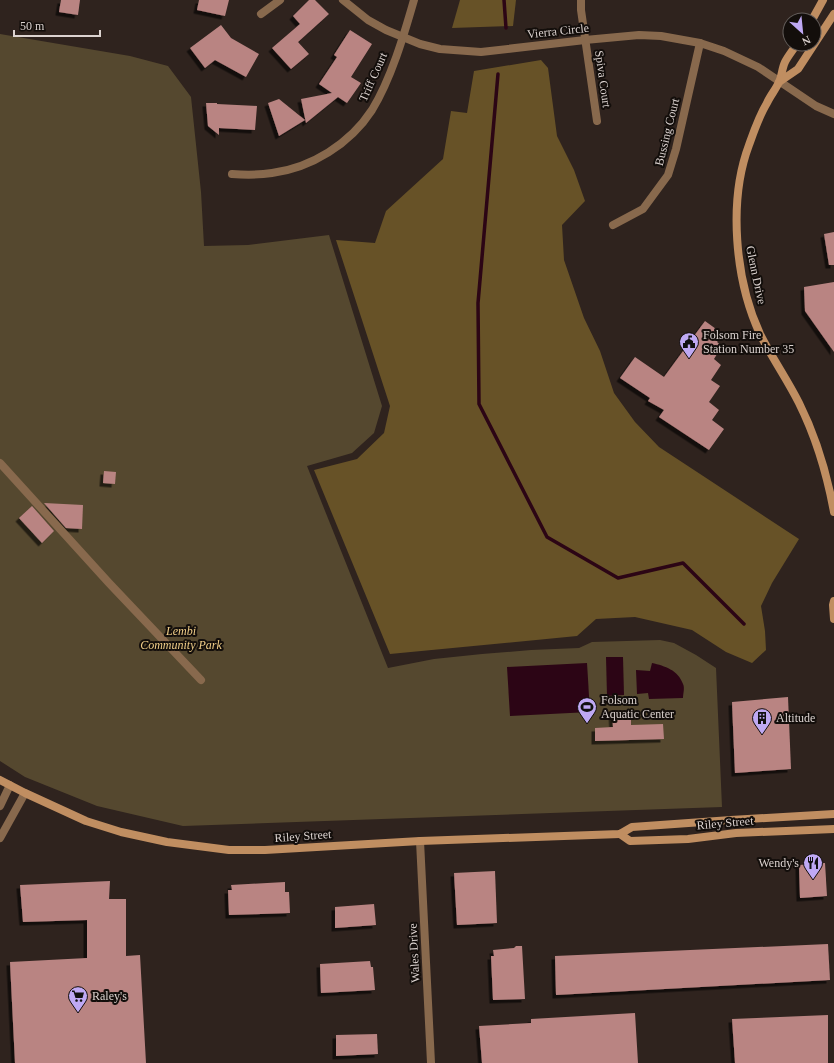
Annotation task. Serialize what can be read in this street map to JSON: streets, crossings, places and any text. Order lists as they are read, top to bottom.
{
  "streets": {
    "main road": ["Glenn Drive", "Riley Street"],
    "street": [
      "Vierra Circle",
      "Triff Court",
      "Spiva Court",
      "Bussing Court",
      "Wales Drive"
    ]
  },
  "crossings": [
    ["Vierra Circle", "Triff Court"],
    ["Vierra Circle", "Spiva Court"],
    ["Vierra Circle", "Bussing Court"],
    ["Vierra Circle", "Glenn Drive"],
    ["Riley Street", "Wales Drive"]
  ],
  "parks": ["Lembi Community Park"],
  "places": {
    "public building": ["Folsom Fire Station Number 35"],
    "sports": ["Folsom Aquatic Center"],
    "building": ["Altitude"],
    "restaurant": ["Wendy's"],
    "supermarket": ["Raley's"]
  },
  "scale_bar": "50 m",
  "north": "bottom right"
}
